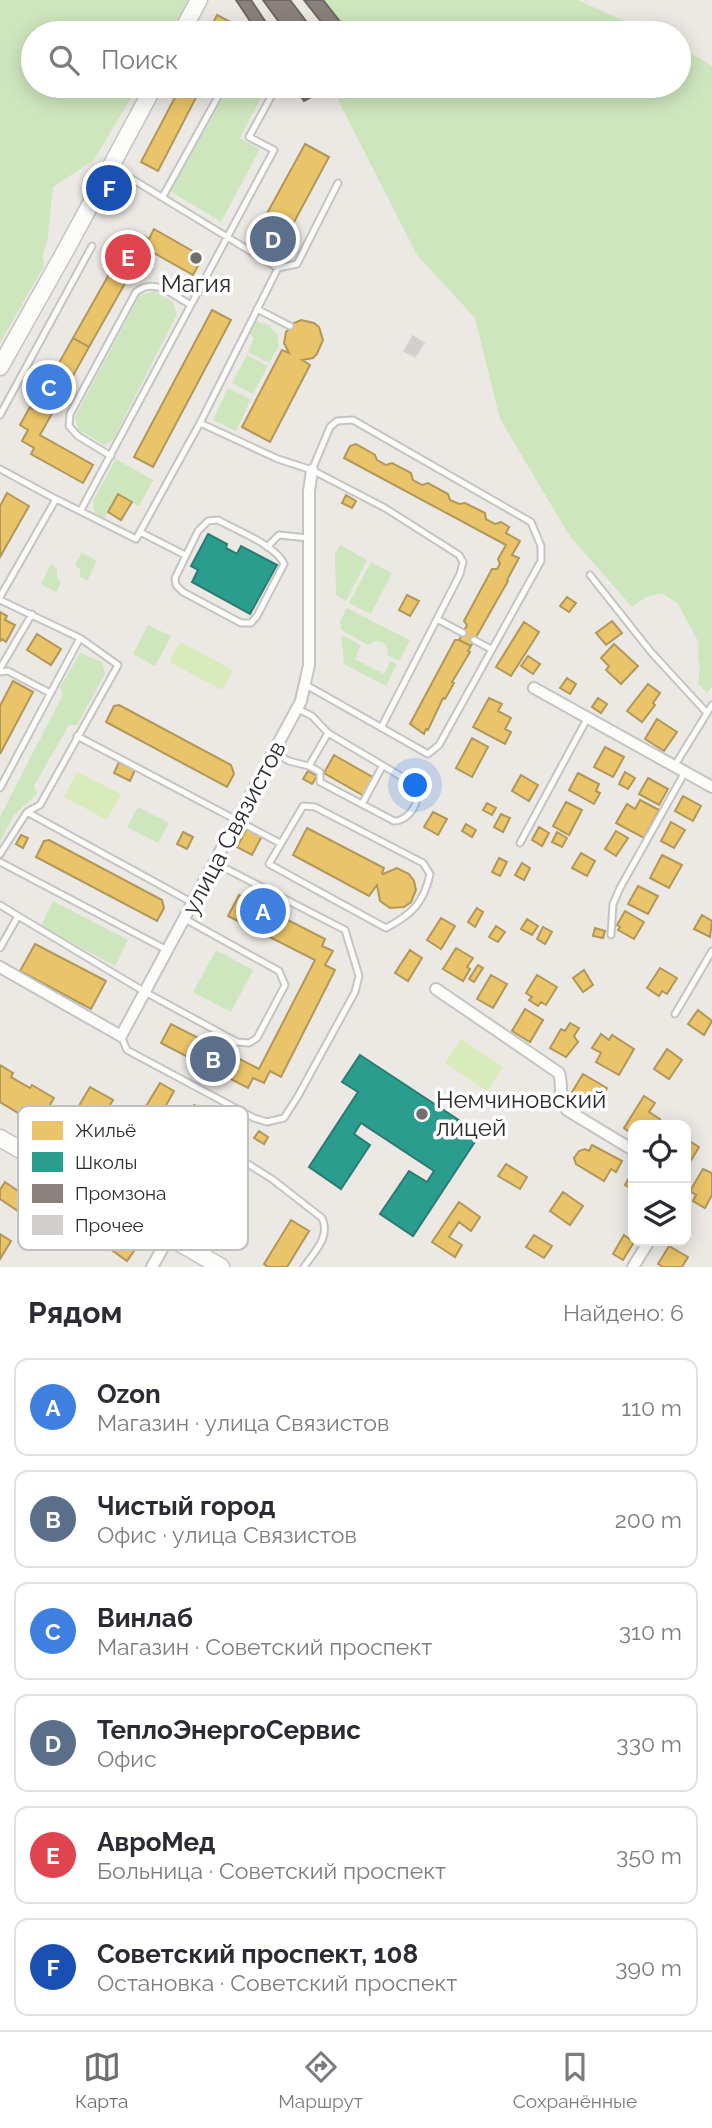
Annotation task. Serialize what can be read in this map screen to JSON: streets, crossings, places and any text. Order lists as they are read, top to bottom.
{
  "streets": {
    "street": ["улица Связистов"]
  },
  "places": ["Магия", "Немчиновский лицей"],
  "legend": [
    "Жильё",
    "Школы",
    "Промзона",
    "Прочее"
  ],
  "page": {
    "search": "Поиск",
    "pins": [
      "F",
      "D",
      "E",
      "C",
      "A",
      "B"
    ],
    "heading": ["Рядом", "Найдено: 6"],
    "list": [
      {
        "mark": "A",
        "name": "Ozon",
        "note": "Магазин · улица Связистов",
        "value": "110 m"
      },
      {
        "mark": "B",
        "name": "Чистый город",
        "note": "Офис · улица Связистов",
        "value": "200 m"
      },
      {
        "mark": "C",
        "name": "Винлаб",
        "note": "Магазин · Советский проспект",
        "value": "310 m"
      },
      {
        "mark": "D",
        "name": "ТеплоЭнергоСервис",
        "note": "Офис",
        "value": "330 m"
      },
      {
        "mark": "E",
        "name": "АвроМед",
        "note": "Больница · Советский проспект",
        "value": "350 m"
      },
      {
        "mark": "F",
        "name": "Советский проспект, 108",
        "note": "Остановка · Советский проспект",
        "value": "390 m"
      }
    ],
    "nav": ["Карта", "Маршрут", "Сохранённые"]
  }
}
